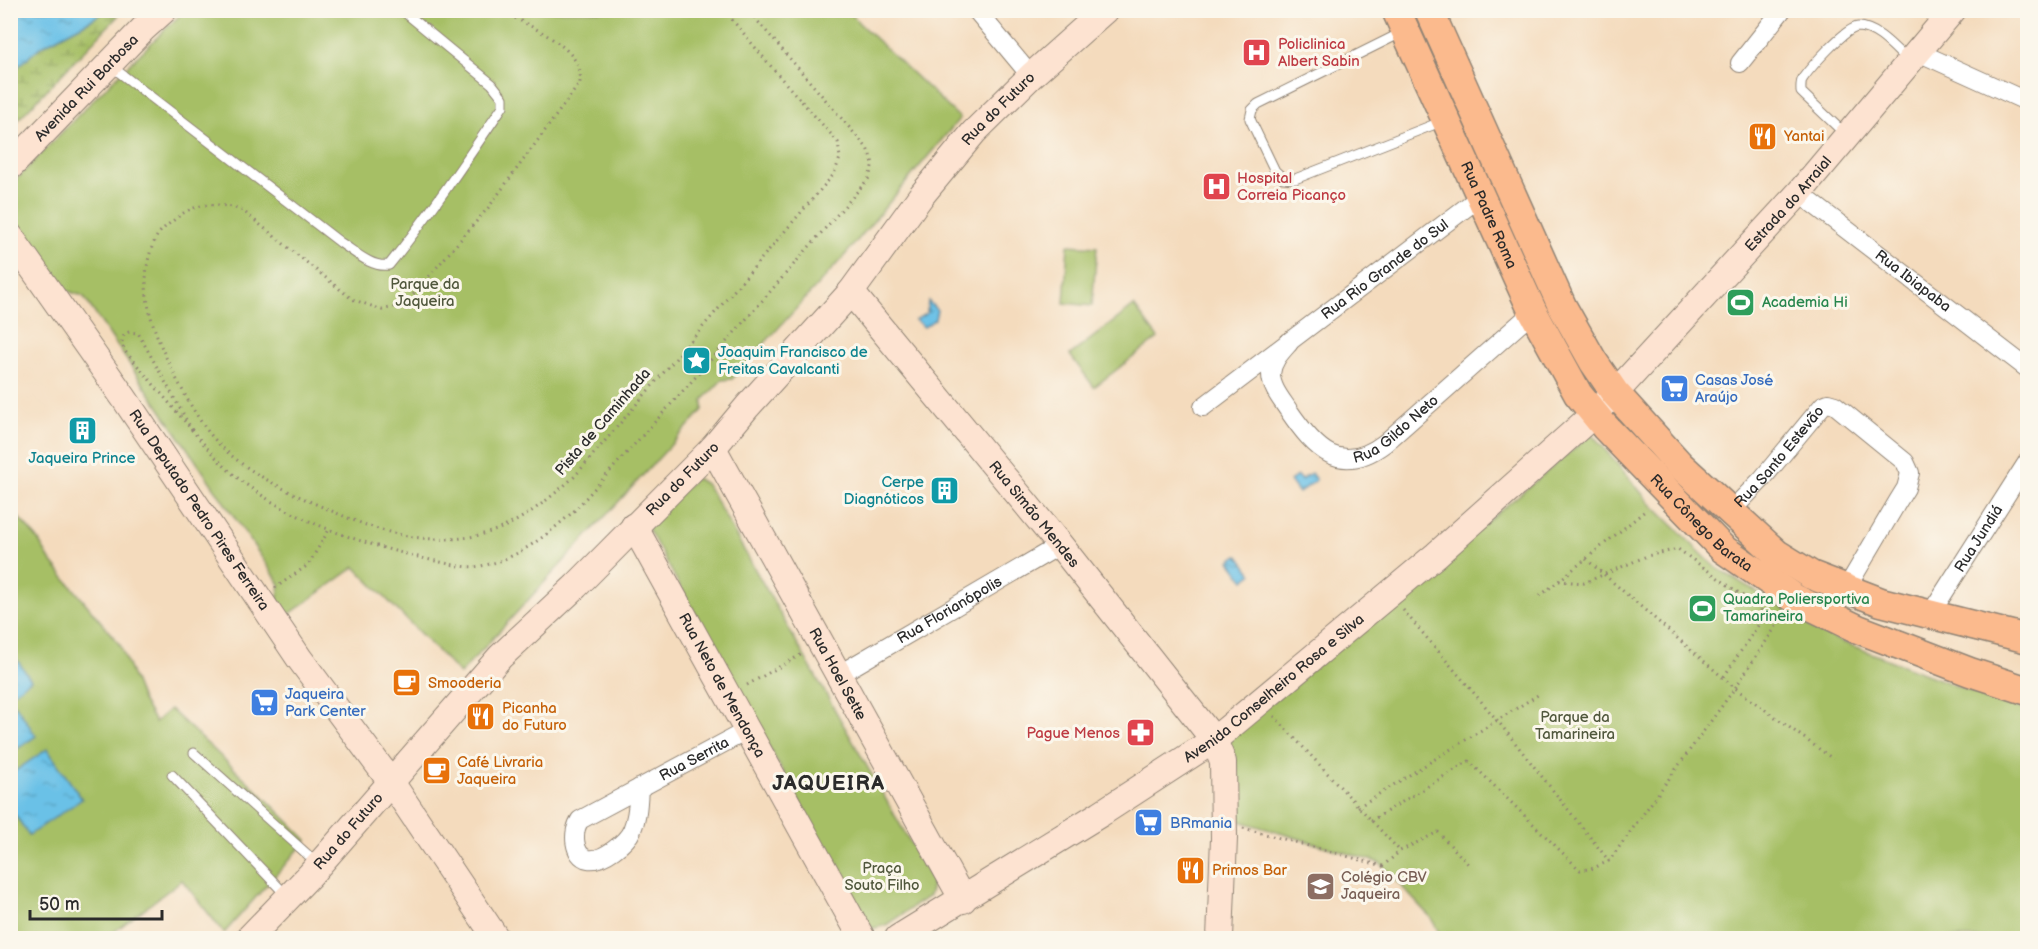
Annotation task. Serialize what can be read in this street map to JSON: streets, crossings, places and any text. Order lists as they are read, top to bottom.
{
  "streets": {
    "main road": ["Rua Padre Roma", "Rua Cônego Barata"],
    "street": [
      "Avenida Rui Barbosa",
      "Rua do Futuro",
      "Estrada do Arraial",
      "Rua Rio Grande do Sul",
      "Rua Ibiapaba",
      "Rua Gildo Neto",
      "Rua Santo Estevão",
      "Rua Deputado Pedro Pires Ferreira",
      "Rua Simão Mendes",
      "Rua Jundiá",
      "Rua Florianópolis",
      "Rua Hoel Sette",
      "Rua Neto de Mendonça",
      "Avenida Conselheiro Rosa e Silva",
      "Rua Serrita"
    ],
    "path": ["Pista de Caminhada"]
  },
  "crossings": [
    ["Rua do Futuro", "Rua Deputado Pedro Pires Ferreira"],
    ["Rua do Futuro", "Rua Simão Mendes"],
    ["Rua do Futuro", "Rua Hoel Sette"],
    ["Rua do Futuro", "Rua Neto de Mendonça"],
    ["Estrada do Arraial", "Rua Padre Roma"],
    ["Estrada do Arraial", "Rua Ibiapaba"],
    ["Estrada do Arraial", "Rua Cônego Barata"],
    ["Estrada do Arraial", "Avenida Conselheiro Rosa e Silva"],
    ["Rua Padre Roma", "Rua Rio Grande do Sul"],
    ["Rua Padre Roma", "Rua Gildo Neto"],
    ["Rua Padre Roma", "Rua Cônego Barata"],
    ["Rua Padre Roma", "Avenida Conselheiro Rosa e Silva"],
    ["Rua Rio Grande do Sul", "Rua Gildo Neto"],
    ["Rua Santo Estevão", "Rua Cônego Barata"],
    ["Rua Simão Mendes", "Rua Florianópolis"],
    ["Rua Simão Mendes", "Avenida Conselheiro Rosa e Silva"],
    ["Rua Cônego Barata", "Rua Jundiá"],
    ["Rua Cônego Barata", "Avenida Conselheiro Rosa e Silva"],
    ["Rua Florianópolis", "Rua Hoel Sette"],
    ["Rua Hoel Sette", "Avenida Conselheiro Rosa e Silva"],
    ["Rua Neto de Mendonça", "Rua Serrita"]
  ],
  "districts": ["JAQUEIRA"],
  "parks": ["Parque da Jaqueira", "Parque da Tamarineira", "Praça Souto Filho"],
  "places": {
    "hospital": ["Policlinica Albert Sabin", "Hospital Correia Picanço"],
    "restaurant": ["Yantai", "Picanha do Futuro", "Primos Bar"],
    "sports": ["Academia Hi", "Quadra Poliersportiva Tamarineira"],
    "place": ["Joaquim Francisco de Freitas Cavalcanti"],
    "supermarket": ["Casas José Araújo", "Jaqueira Park Center", "BRmania"],
    "building": ["Jaqueira Prince", "Cerpe Diagnóticos"],
    "cafe": ["Smooderia", "Café Livraria Jaqueira"],
    "pharmacy": ["Pague Menos"],
    "school or university": ["Colégio CBV Jaqueira"]
  },
  "scale_bar": "50 m"
}
